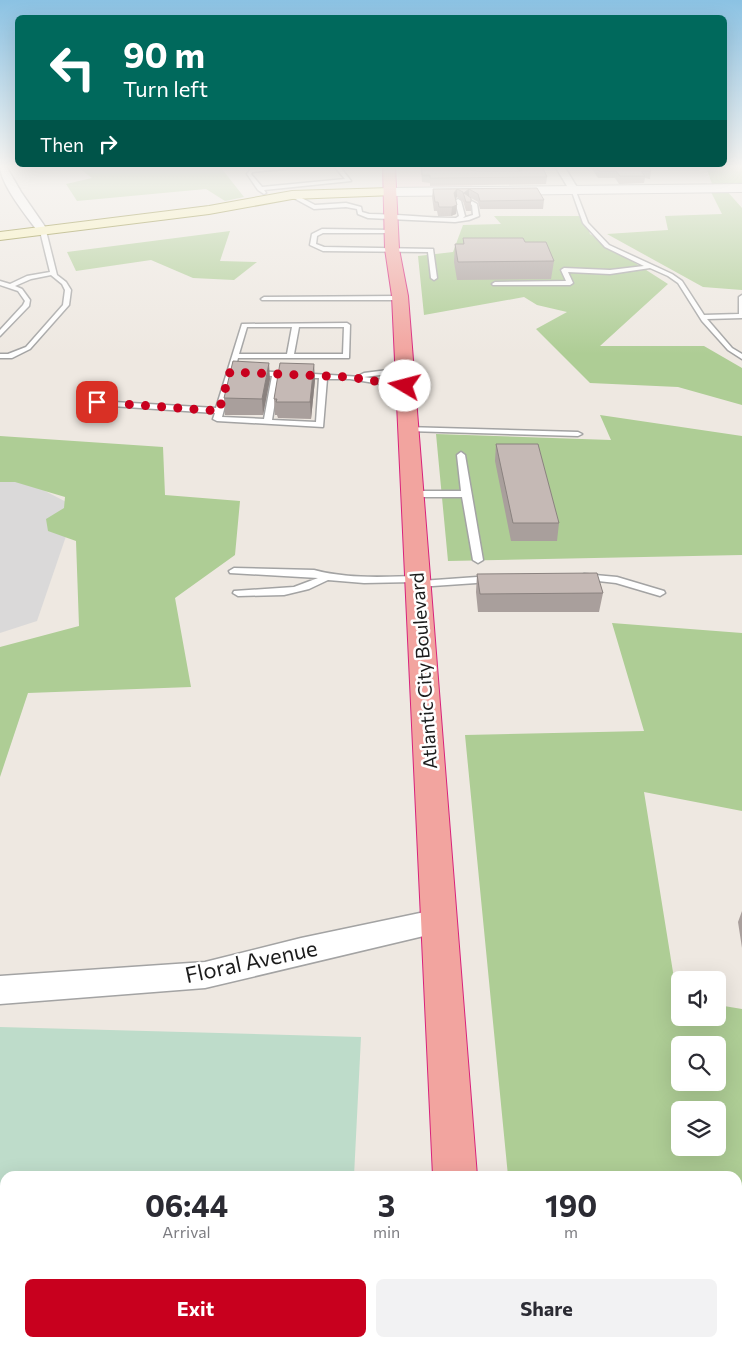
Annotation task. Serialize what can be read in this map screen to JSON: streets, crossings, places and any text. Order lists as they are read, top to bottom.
{
  "streets": {
    "highway": ["Atlantic City Boulevard"],
    "street": ["Floral Avenue"]
  },
  "crossings": [
    ["Atlantic City Boulevard", "Floral Avenue"]
  ],
  "page": {
    "turn": ["90 m", "Turn left"],
    "then": "Then",
    "eta": [
      "06:44",
      "Arrival",
      "3",
      "min",
      "190",
      "m"
    ],
    "buttons": ["Exit", "Share"]
  }
}
